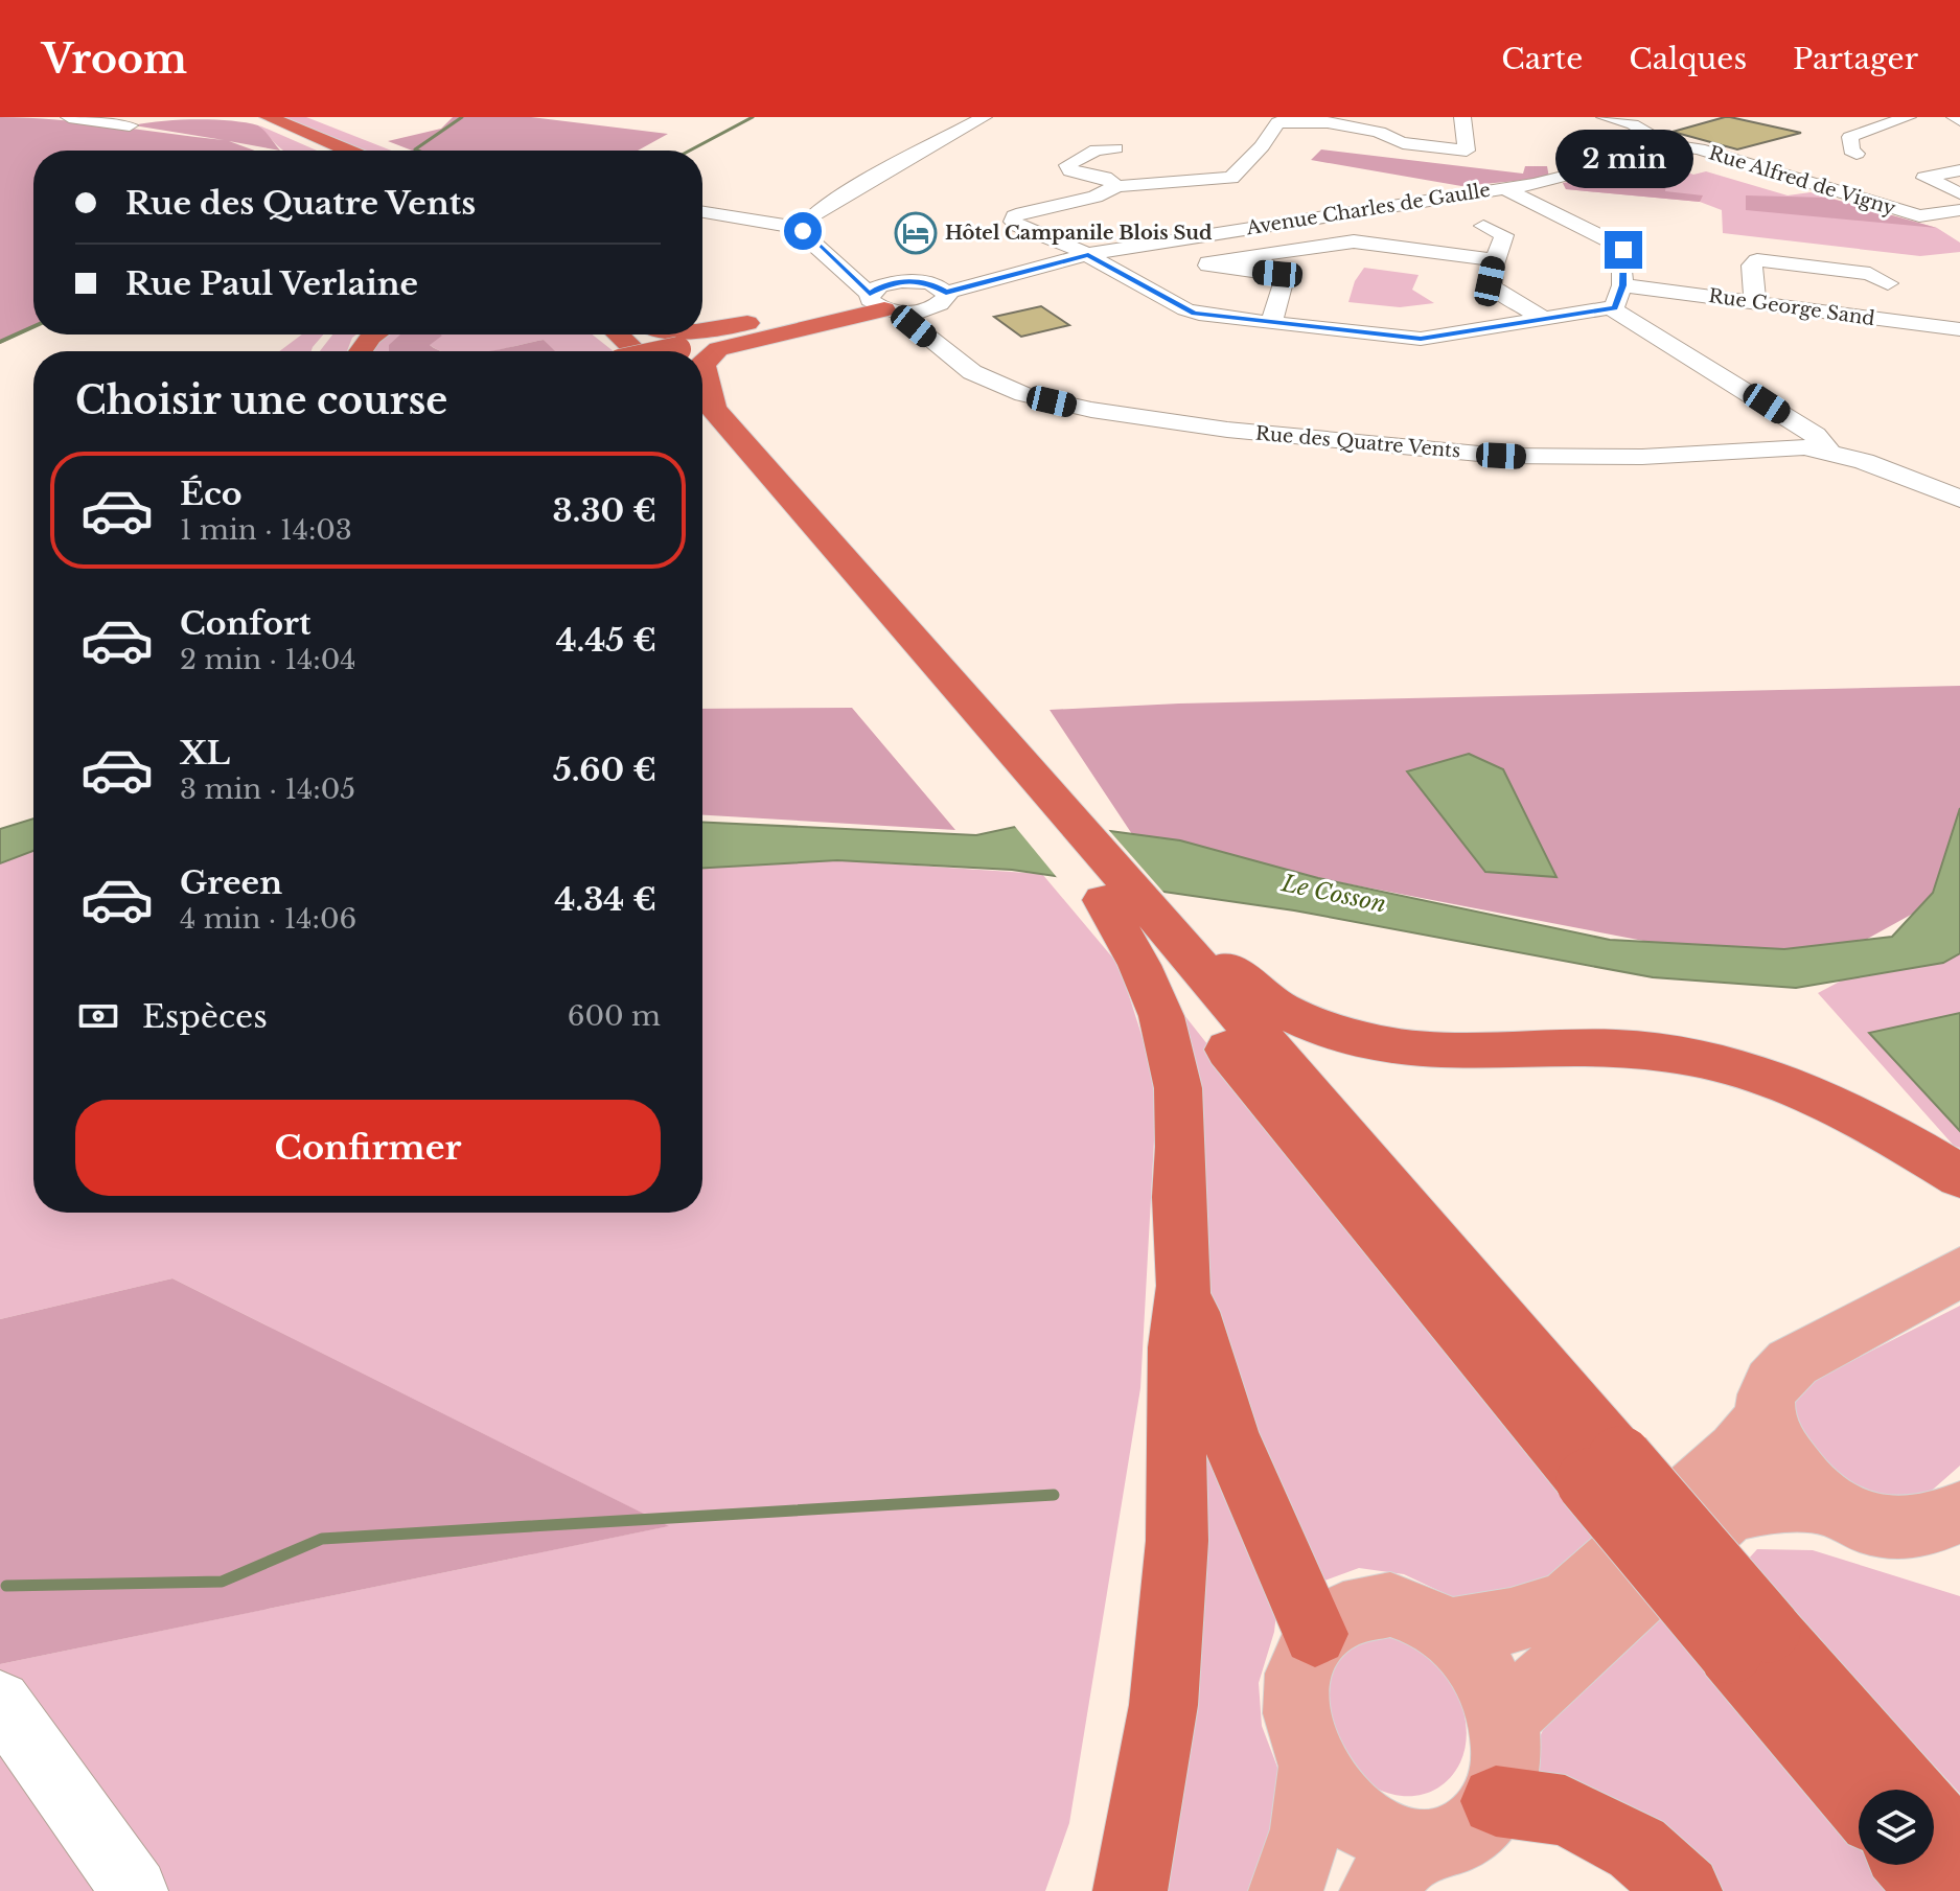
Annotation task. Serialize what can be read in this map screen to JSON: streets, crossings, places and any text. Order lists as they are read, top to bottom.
{
  "streets": {
    "street": [
      "Rue Alfred de Vigny",
      "Avenue Charles de Gaulle",
      "Rue George Sand",
      "Rue des Quatre Vents"
    ]
  },
  "crossings": [
    ["Rue Alfred de Vigny", "Avenue Charles de Gaulle"],
    ["Avenue Charles de Gaulle", "Rue des Quatre Vents"]
  ],
  "water": ["Le Cosson"],
  "places": {
    "hotel": ["Hôtel Campanile Blois Sud"]
  },
  "page": {
    "header": "Vroom",
    "nav": ["Carte", "Calques", "Partager"],
    "bubble": "2 min",
    "banner": ["Rue des Quatre Vents", "Rue Paul Verlaine"],
    "heading": "Choisir une course",
    "list": [
      {
        "name": "Éco",
        "note": "1 min · 14:03",
        "value": "3.30 €"
      },
      {
        "name": "Confort",
        "note": "2 min · 14:04",
        "value": "4.45 €"
      },
      {
        "name": "XL",
        "note": "3 min · 14:05",
        "value": "5.60 €"
      },
      {
        "name": "Green",
        "note": "4 min · 14:06",
        "value": "4.34 €"
      }
    ],
    "pay": ["Espèces", "600 m"],
    "buttons": "Confirmer"
  }
}
